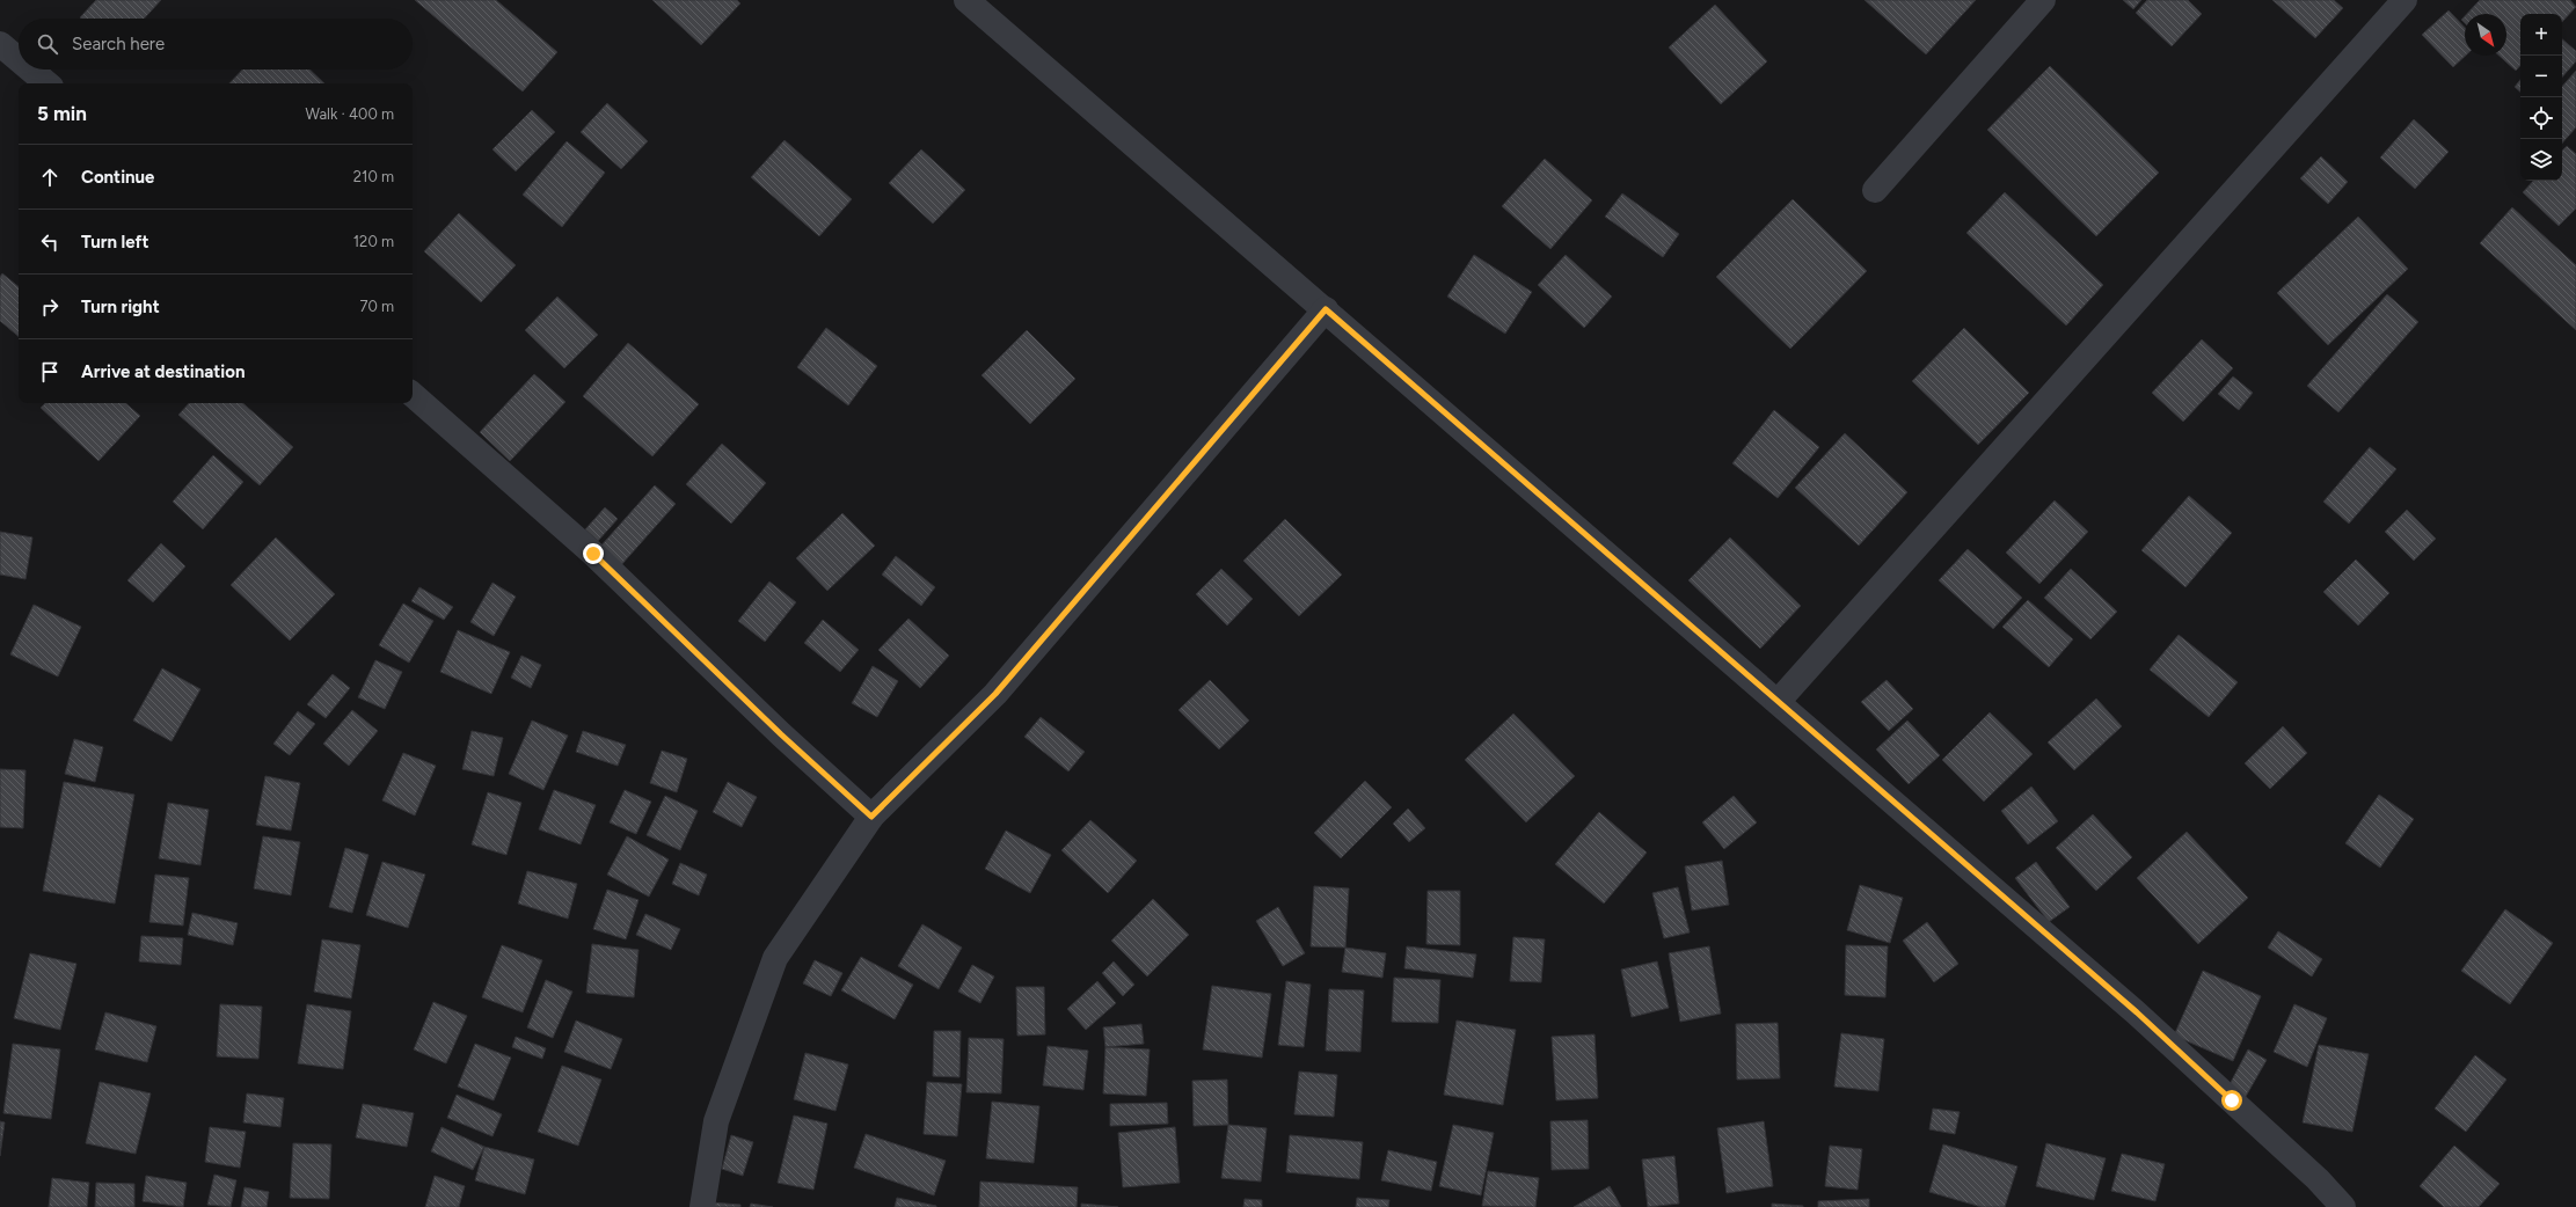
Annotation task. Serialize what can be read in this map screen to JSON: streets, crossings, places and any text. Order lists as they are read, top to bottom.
{
  "north": "bottom right",
  "page": {
    "map_buttons": ["+", "−"],
    "search": "Search here",
    "heading": ["5 min", "Walk · 400 m"],
    "list": [
      ["Continue", "210 m"],
      ["Turn left", "120 m"],
      ["Turn right", "70 m"],
      "Arrive at destination"
    ]
  }
}
